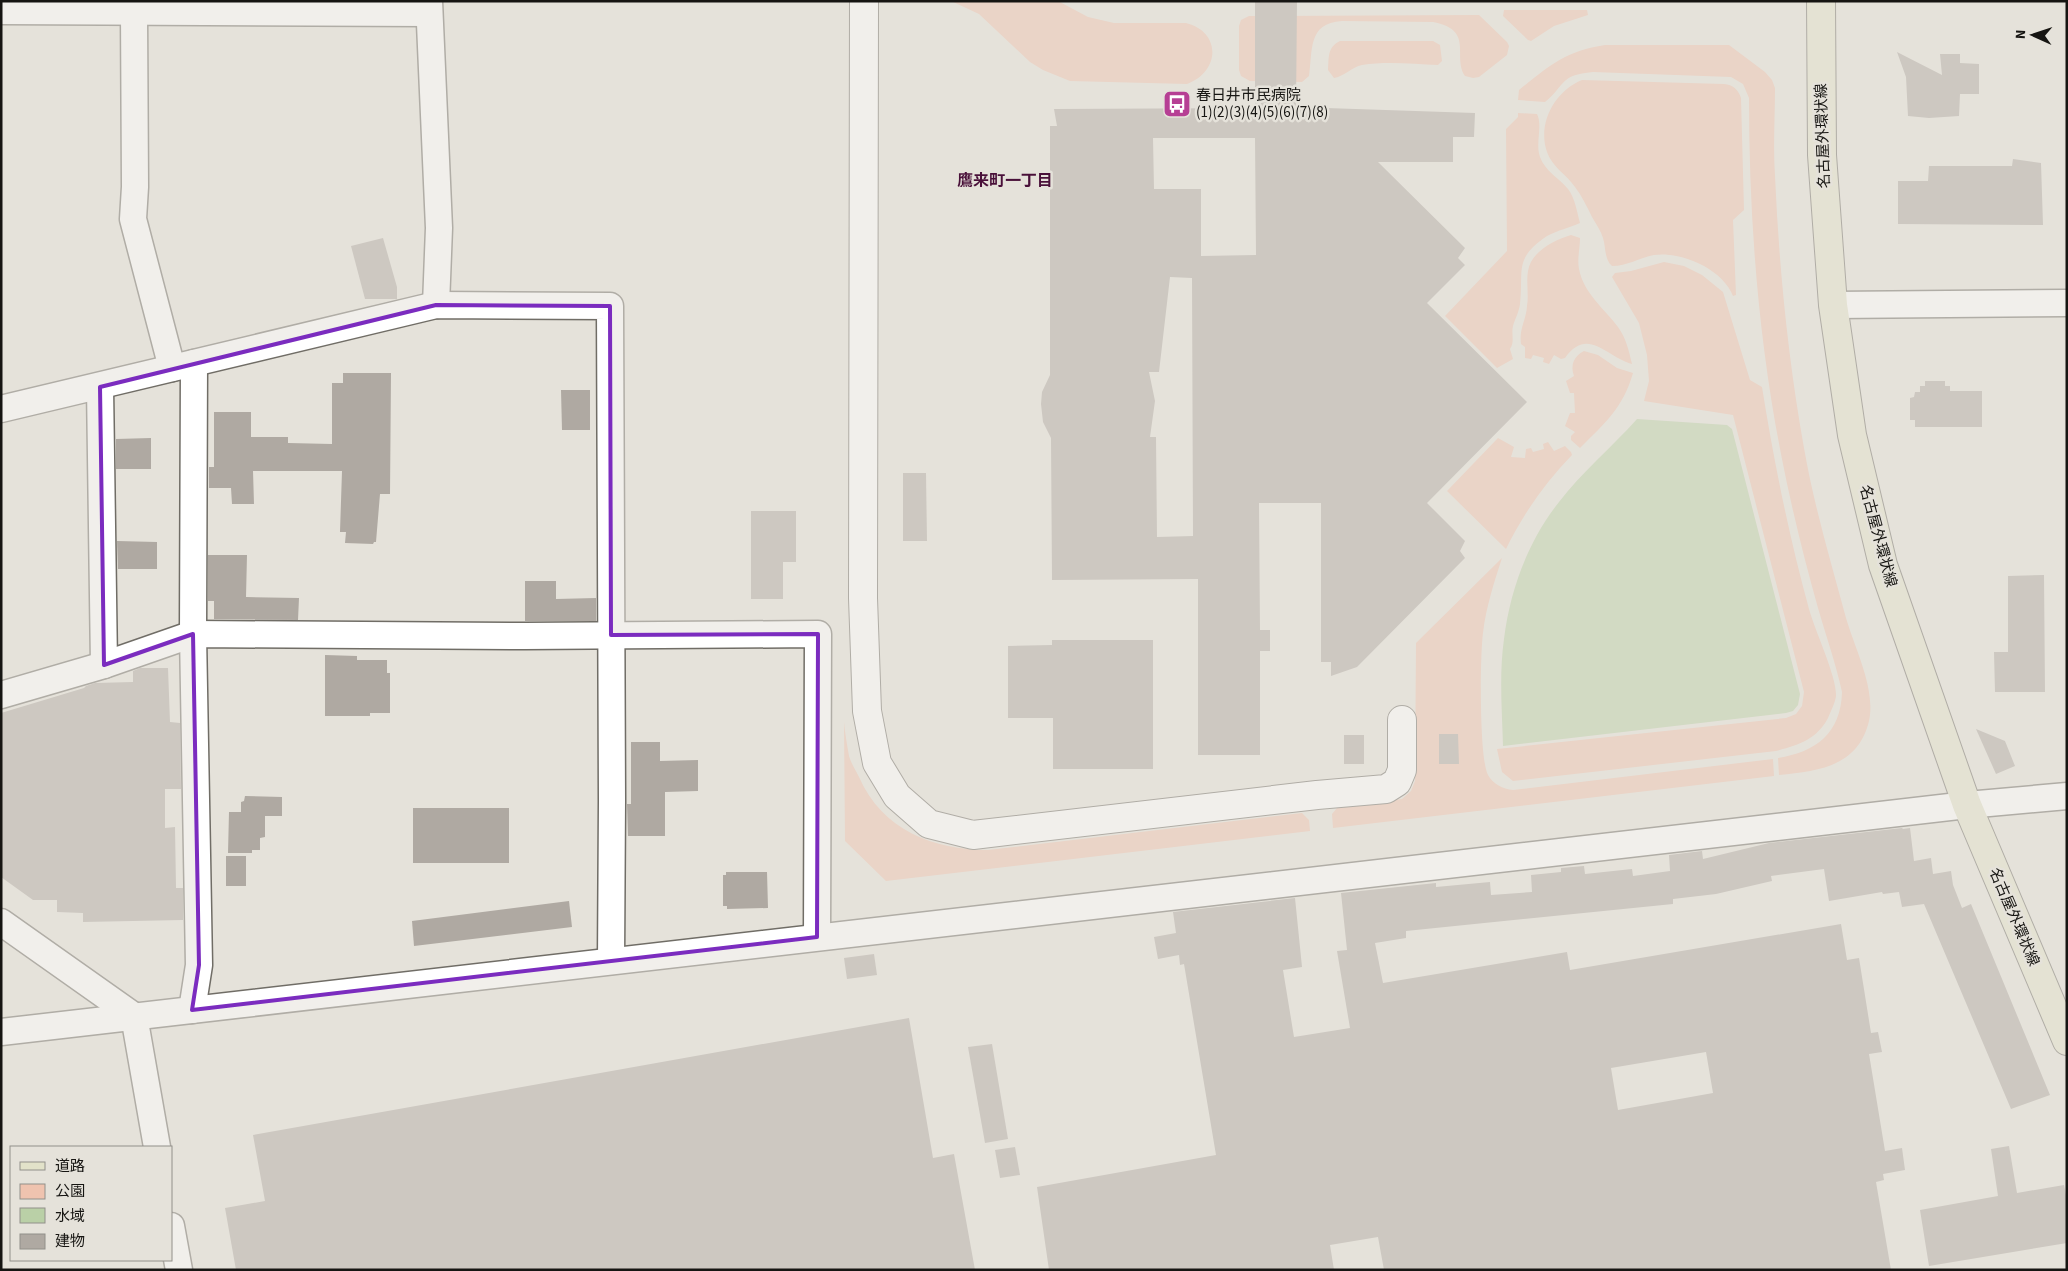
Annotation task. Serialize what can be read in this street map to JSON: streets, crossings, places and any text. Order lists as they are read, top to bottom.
{
  "streets": {
    "main road": ["名古屋外環状線"]
  },
  "districts": ["鷹来町一丁目"],
  "places": {
    "bus stop": ["春日井市民病院 (1)(2)(3)(4)(5)(6)(7)(8)"]
  },
  "legend": [
    "道路",
    "公園",
    "水域",
    "建物"
  ],
  "north": "left"
}
